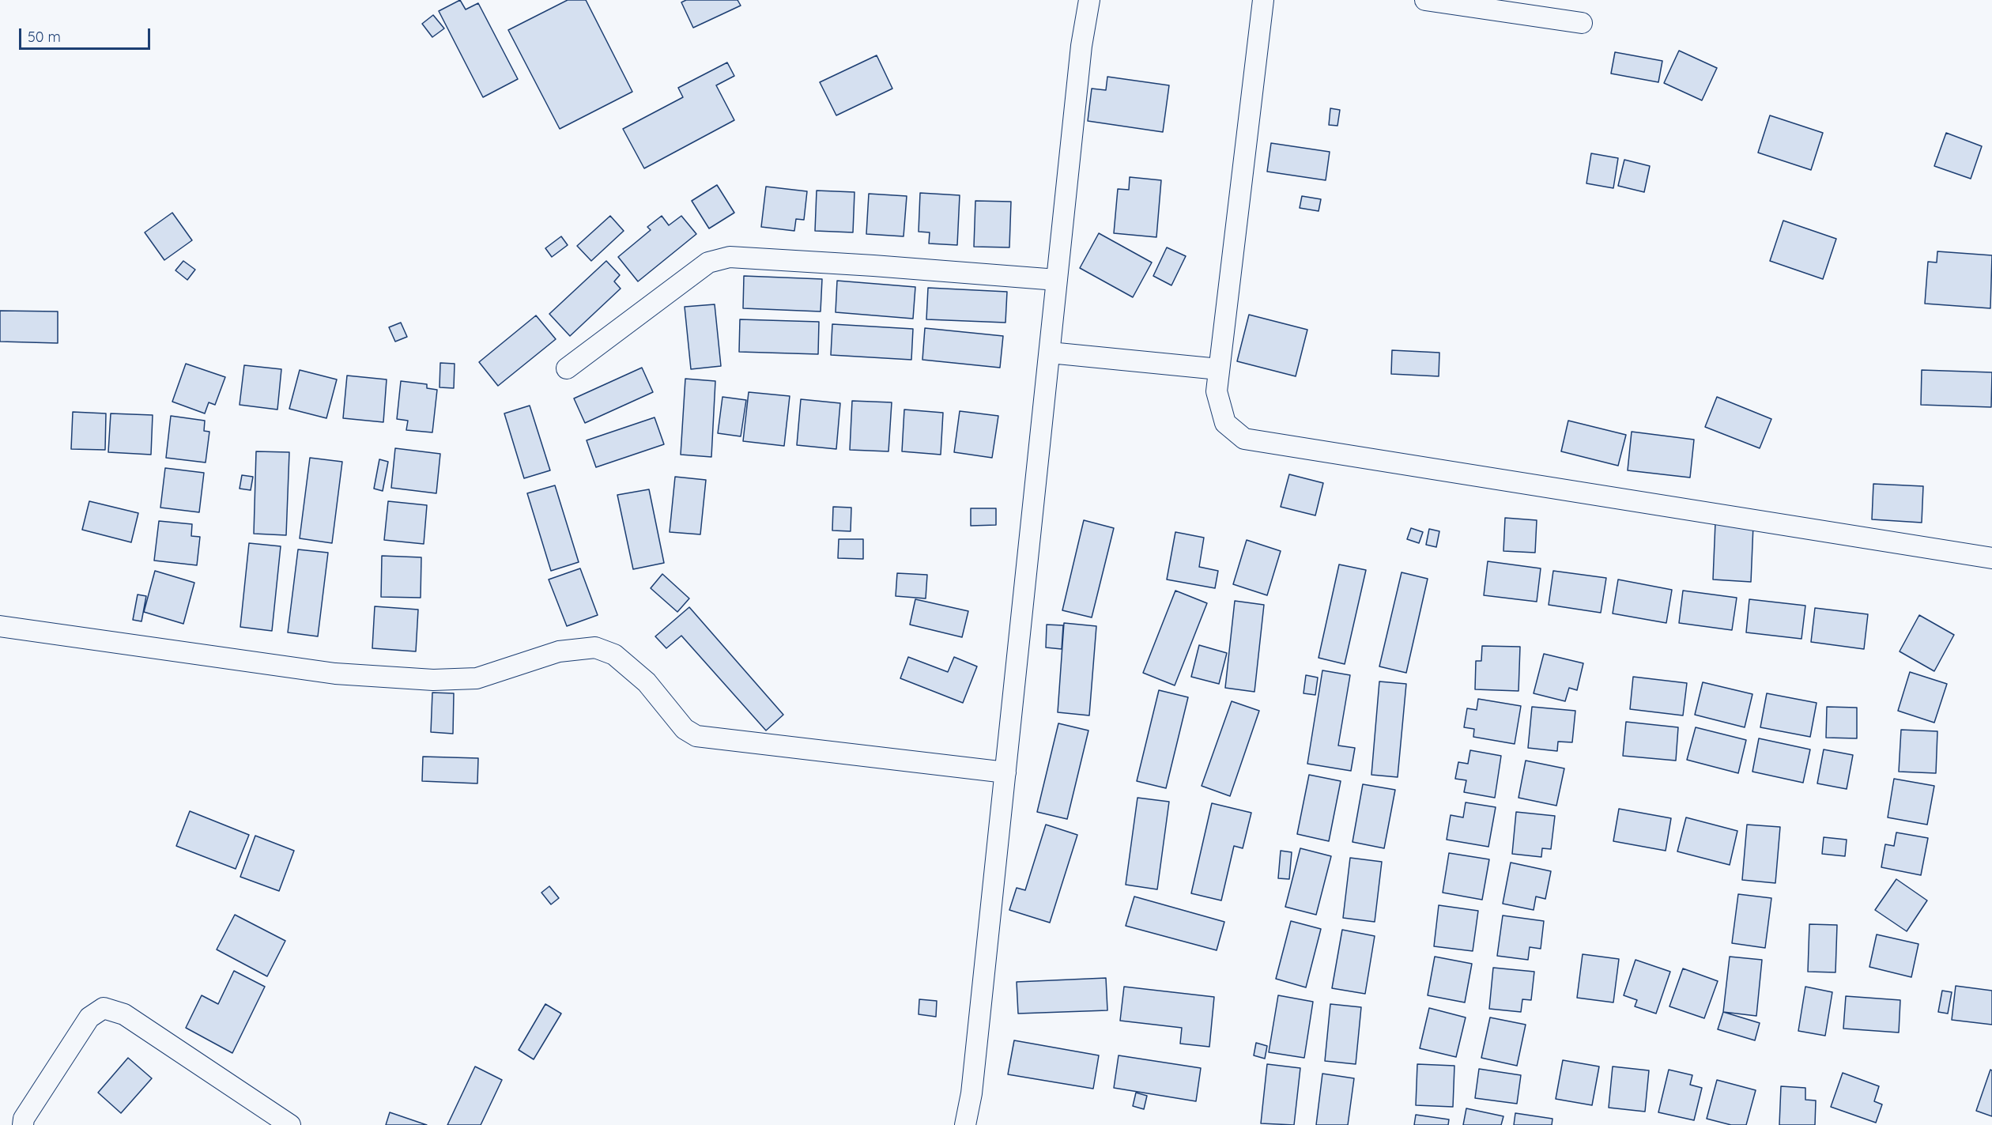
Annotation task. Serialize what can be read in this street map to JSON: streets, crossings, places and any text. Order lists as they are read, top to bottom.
{
  "scale_bar": "50 m"
}
